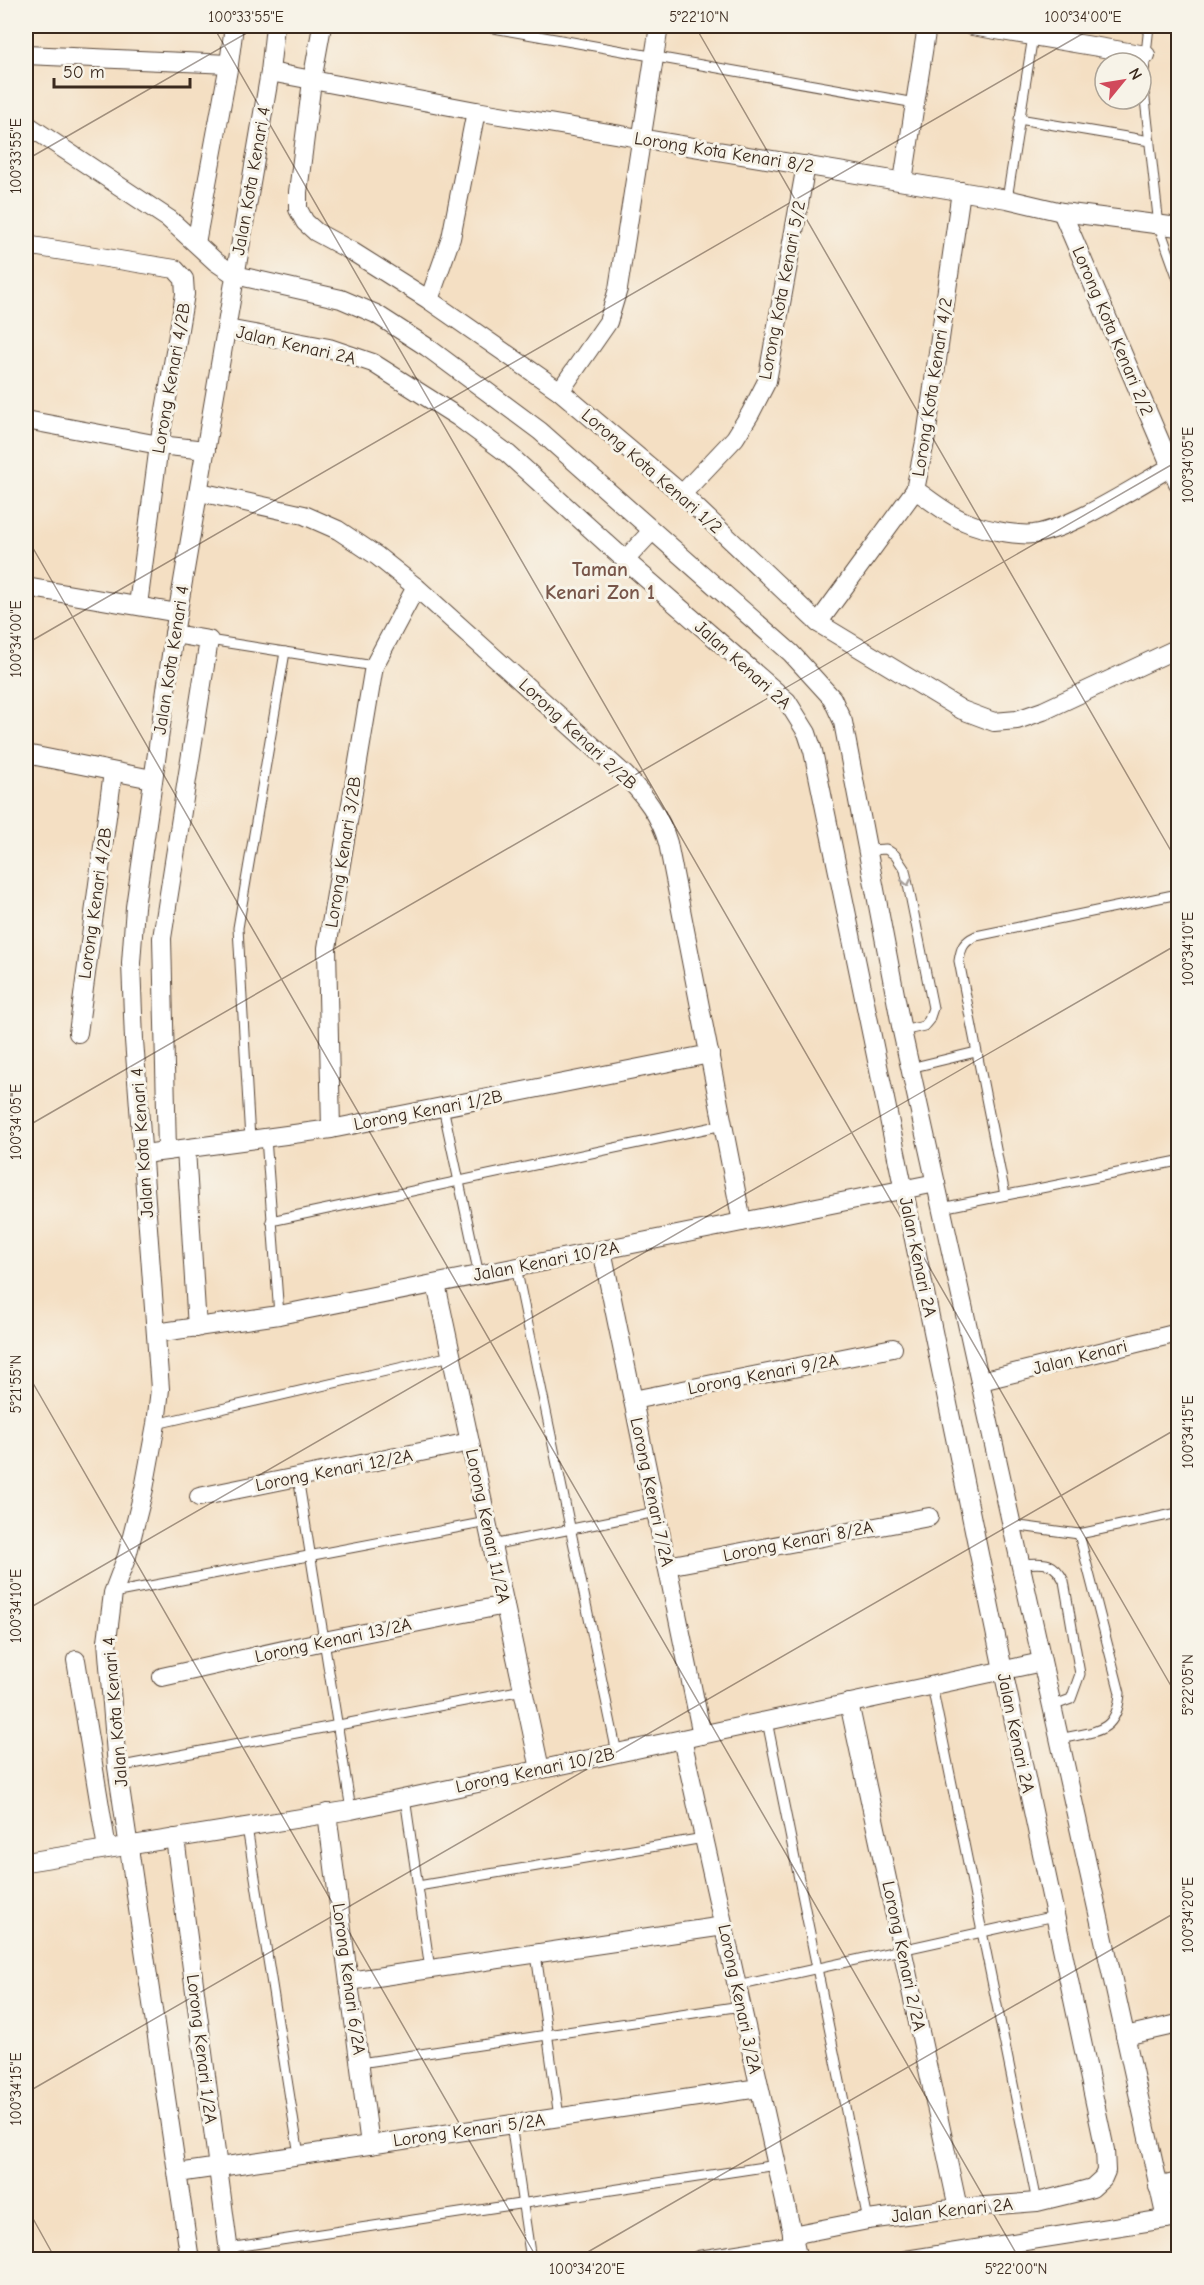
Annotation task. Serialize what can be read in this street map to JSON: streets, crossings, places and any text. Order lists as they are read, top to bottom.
{
  "streets": {
    "street": [
      "Lorong Kota Kenari 8/2",
      "Jalan Kota Kenari 4",
      "Lorong Kota Kenari 5/2",
      "Lorong Kota Kenari 2/2",
      "Jalan Kenari 2A",
      "Lorong Kenari 4/2B",
      "Lorong Kota Kenari 4/2",
      "Lorong Kota Kenari 1/2",
      "Lorong Kenari 2/2B",
      "Lorong Kenari 3/2B",
      "Lorong Kenari 1/2B",
      "Jalan Kenari 10/2A",
      "Jalan Kenari",
      "Lorong Kenari 9/2A",
      "Lorong Kenari 12/2A",
      "Lorong Kenari 7/2A",
      "Lorong Kenari 11/2A",
      "Lorong Kenari 8/2A",
      "Lorong Kenari 13/2A",
      "Lorong Kenari 10/2B",
      "Lorong Kenari 2/2A",
      "Lorong Kenari 6/2A",
      "Lorong Kenari 3/2A",
      "Lorong Kenari 1/2A",
      "Lorong Kenari 5/2A"
    ]
  },
  "crossings": [
    ["Lorong Kota Kenari 8/2", "Jalan Kota Kenari 4"],
    ["Lorong Kota Kenari 8/2", "Lorong Kota Kenari 5/2"],
    ["Lorong Kota Kenari 8/2", "Lorong Kota Kenari 2/2"],
    ["Lorong Kota Kenari 8/2", "Lorong Kota Kenari 4/2"],
    ["Lorong Kota Kenari 8/2", "Lorong Kota Kenari 1/2"],
    ["Jalan Kota Kenari 4", "Jalan Kenari 2A"],
    ["Jalan Kota Kenari 4", "Lorong Kenari 2/2B"],
    ["Jalan Kota Kenari 4", "Lorong Kenari 1/2B"],
    ["Jalan Kota Kenari 4", "Jalan Kenari 10/2A"],
    ["Jalan Kota Kenari 4", "Lorong Kenari 10/2B"],
    ["Jalan Kota Kenari 4", "Lorong Kenari 5/2A"],
    ["Lorong Kota Kenari 5/2", "Lorong Kota Kenari 1/2"],
    ["Jalan Kenari 2A", "Jalan Kenari 10/2A"],
    ["Jalan Kenari 2A", "Jalan Kenari"],
    ["Jalan Kenari 2A", "Lorong Kenari 10/2B"],
    ["Jalan Kenari 2A", "Lorong Kenari 2/2A"],
    ["Jalan Kenari 2A", "Lorong Kenari 3/2A"],
    ["Lorong Kota Kenari 4/2", "Lorong Kota Kenari 1/2"],
    ["Lorong Kenari 2/2B", "Lorong Kenari 3/2B"],
    ["Lorong Kenari 2/2B", "Lorong Kenari 1/2B"],
    ["Lorong Kenari 2/2B", "Jalan Kenari 10/2A"],
    ["Lorong Kenari 3/2B", "Lorong Kenari 1/2B"],
    ["Jalan Kenari 10/2A", "Lorong Kenari 7/2A"],
    ["Jalan Kenari 10/2A", "Lorong Kenari 11/2A"],
    ["Lorong Kenari 9/2A", "Lorong Kenari 7/2A"],
    ["Lorong Kenari 12/2A", "Lorong Kenari 11/2A"],
    ["Lorong Kenari 7/2A", "Lorong Kenari 8/2A"],
    ["Lorong Kenari 7/2A", "Lorong Kenari 10/2B"],
    ["Lorong Kenari 11/2A", "Lorong Kenari 13/2A"],
    ["Lorong Kenari 11/2A", "Lorong Kenari 10/2B"],
    ["Lorong Kenari 10/2B", "Lorong Kenari 2/2A"],
    ["Lorong Kenari 10/2B", "Lorong Kenari 6/2A"],
    ["Lorong Kenari 10/2B", "Lorong Kenari 3/2A"],
    ["Lorong Kenari 10/2B", "Lorong Kenari 1/2A"],
    ["Lorong Kenari 6/2A", "Lorong Kenari 5/2A"],
    ["Lorong Kenari 3/2A", "Lorong Kenari 5/2A"],
    ["Lorong Kenari 1/2A", "Lorong Kenari 5/2A"]
  ],
  "districts": ["Taman Kenari Zon 1"],
  "scale_bar": "50 m",
  "north": "top right",
  "coordinates": [
    "100°33'55\"E",
    "5°22'10\"N",
    "100°34'00\"E",
    "100°34'05\"E",
    "100°34'10\"E",
    "5°21'55\"N",
    "100°34'15\"E",
    "5°22'05\"N",
    "100°34'20\"E",
    "5°22'00\"N"
  ]
}
